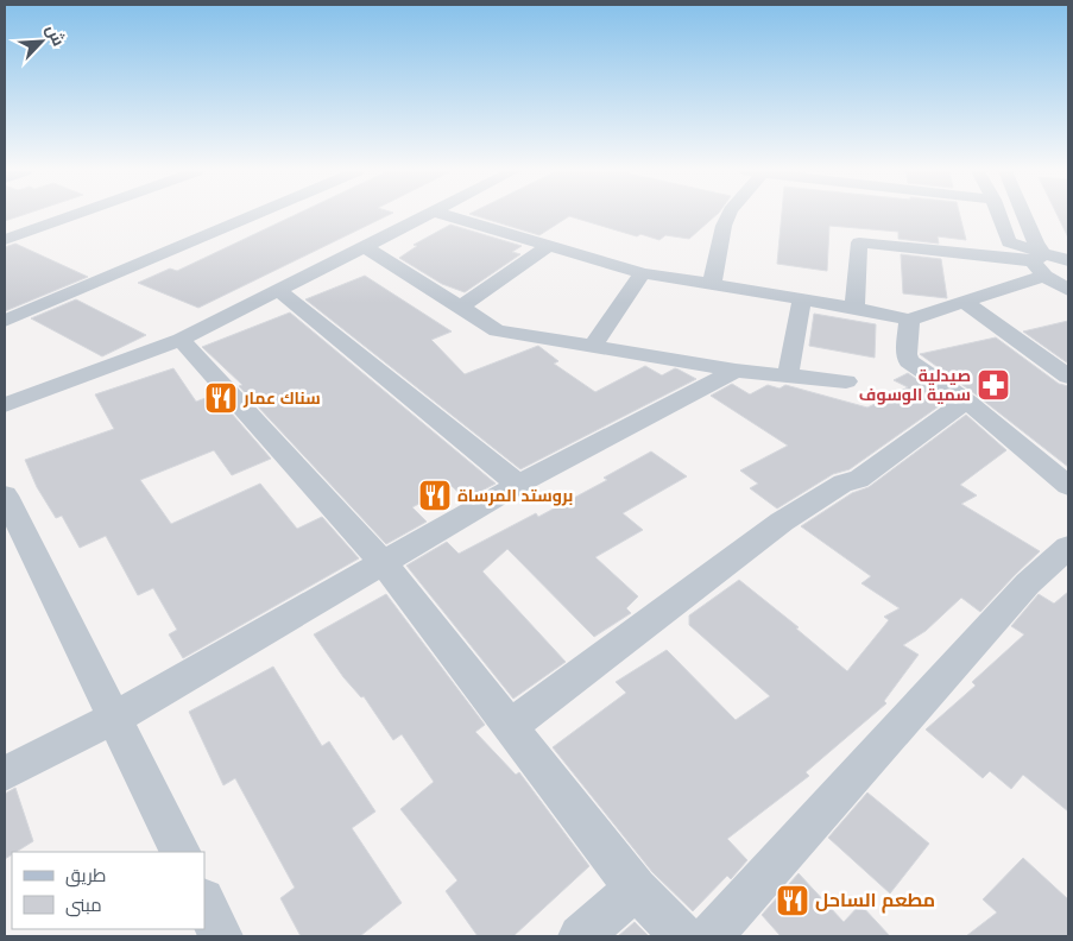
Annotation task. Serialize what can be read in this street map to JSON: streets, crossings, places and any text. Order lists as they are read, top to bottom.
{
  "places": {
    "pharmacy": ["صيدلية سمية الوسوف"],
    "restaurant": ["سناك عمار", "بروستد المرساة", "مطعم الساحل"]
  },
  "legend": ["طريق", "مبنى"],
  "north": "top right"
}
